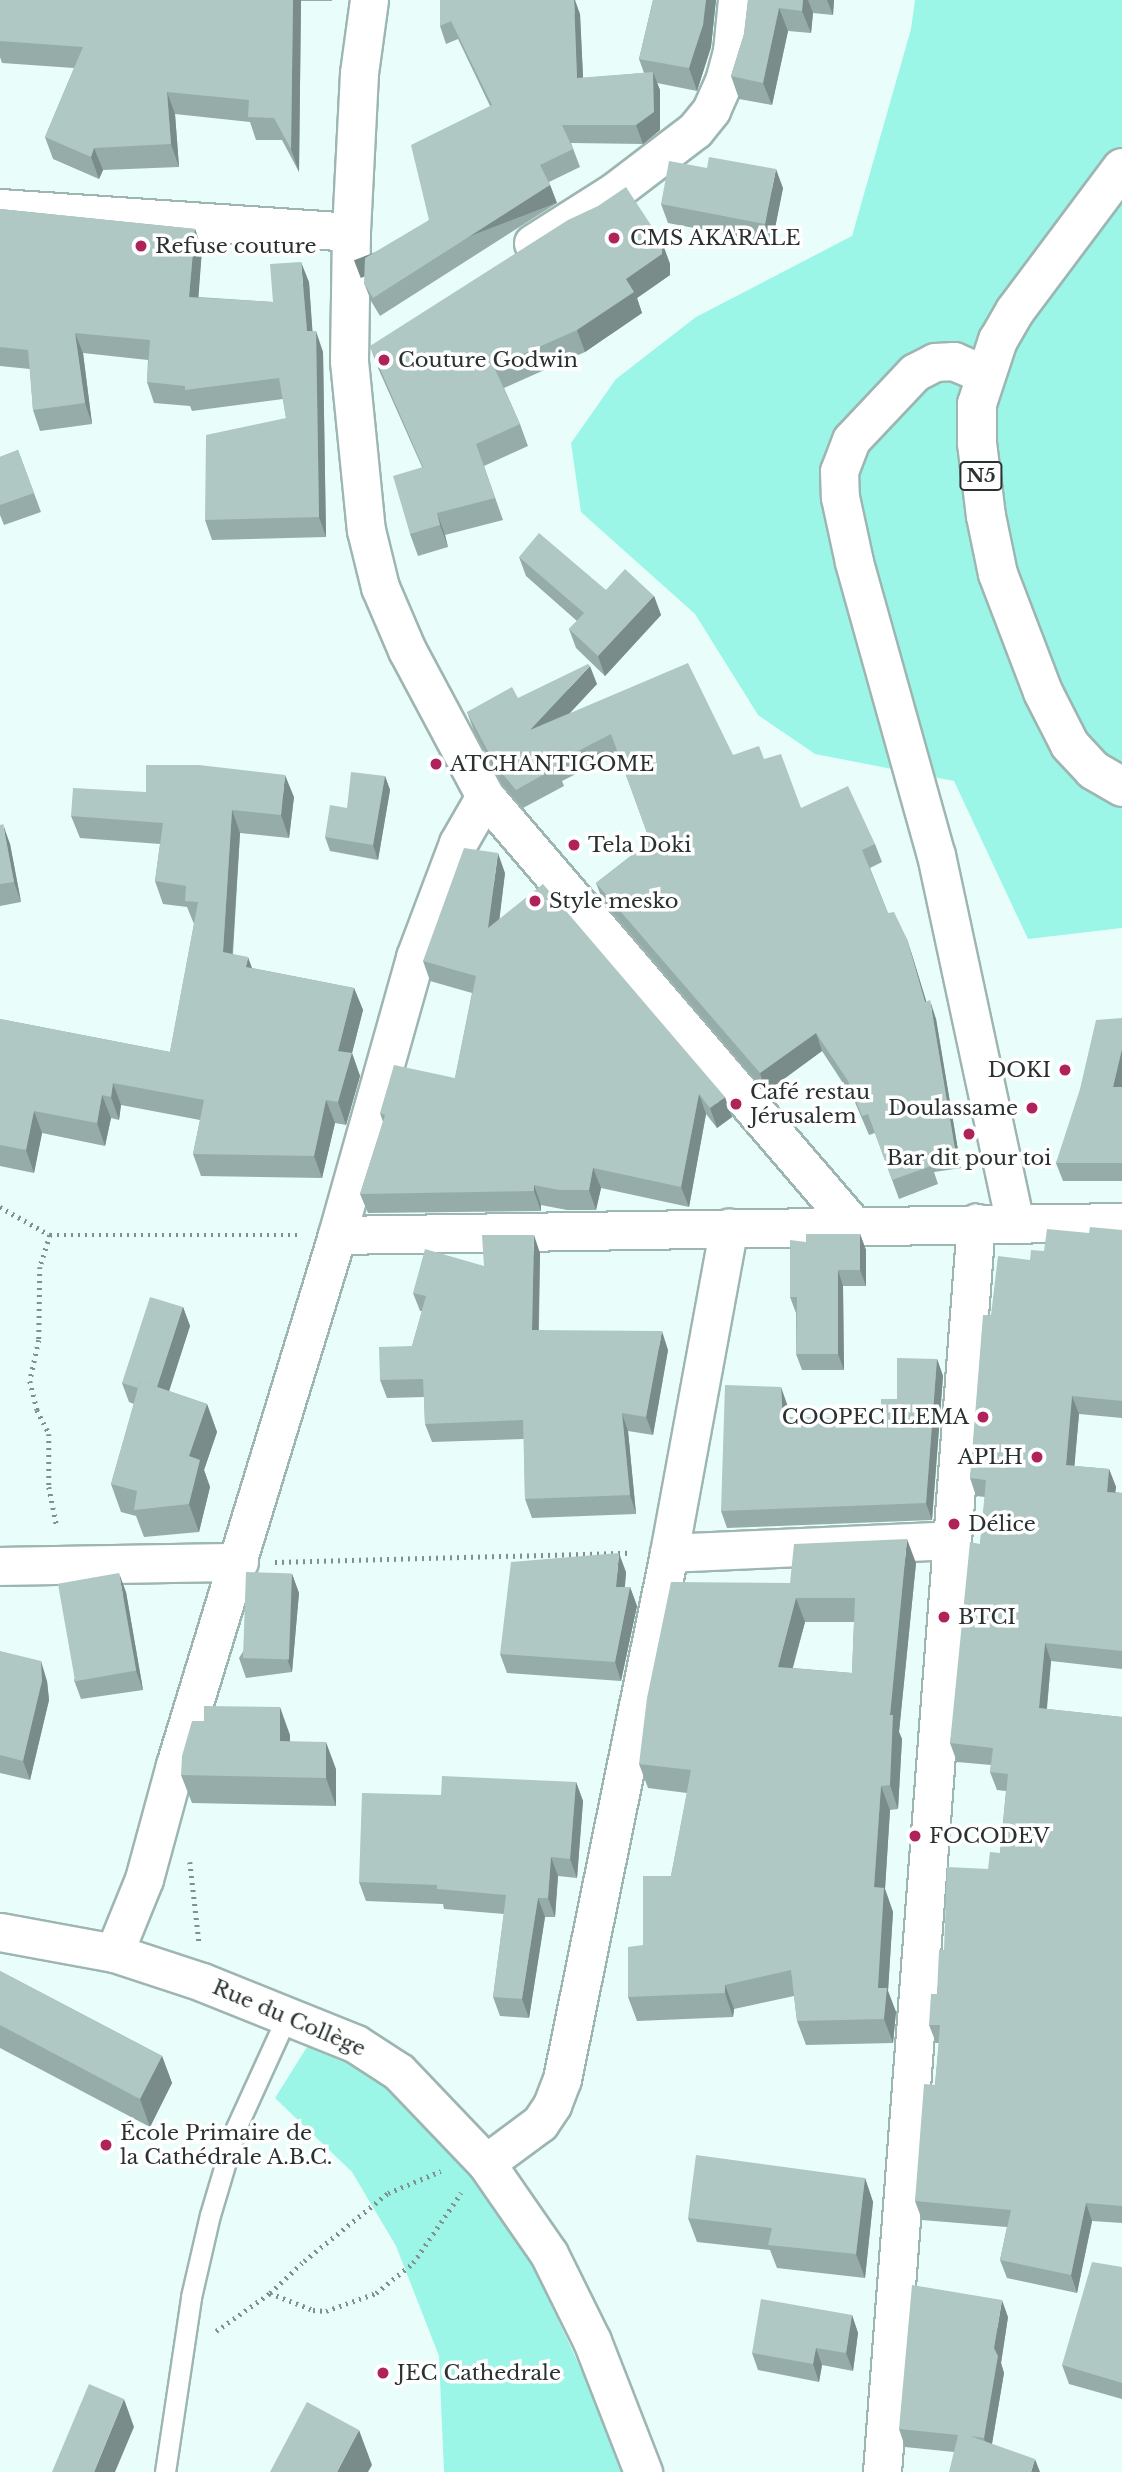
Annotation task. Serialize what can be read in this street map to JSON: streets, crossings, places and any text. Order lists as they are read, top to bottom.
{
  "streets": {
    "main road": ["N5"],
    "street": ["Rue du Collège"]
  },
  "places": [
    "CMS AKARALE",
    "Refuse couture",
    "Couture Godwin",
    "ATCHANTIGOME",
    "Tela Doki",
    "Style mesko",
    "DOKI",
    "Café restau Jérusalem",
    "Doulassame",
    "Bar dit pour toi",
    "COOPEC ILEMA",
    "APLH",
    "Délice",
    "BTCI",
    "FOCODEV",
    "École Primaire de la Cathédrale A.B.C.",
    "JEC Cathedrale"
  ]
}
